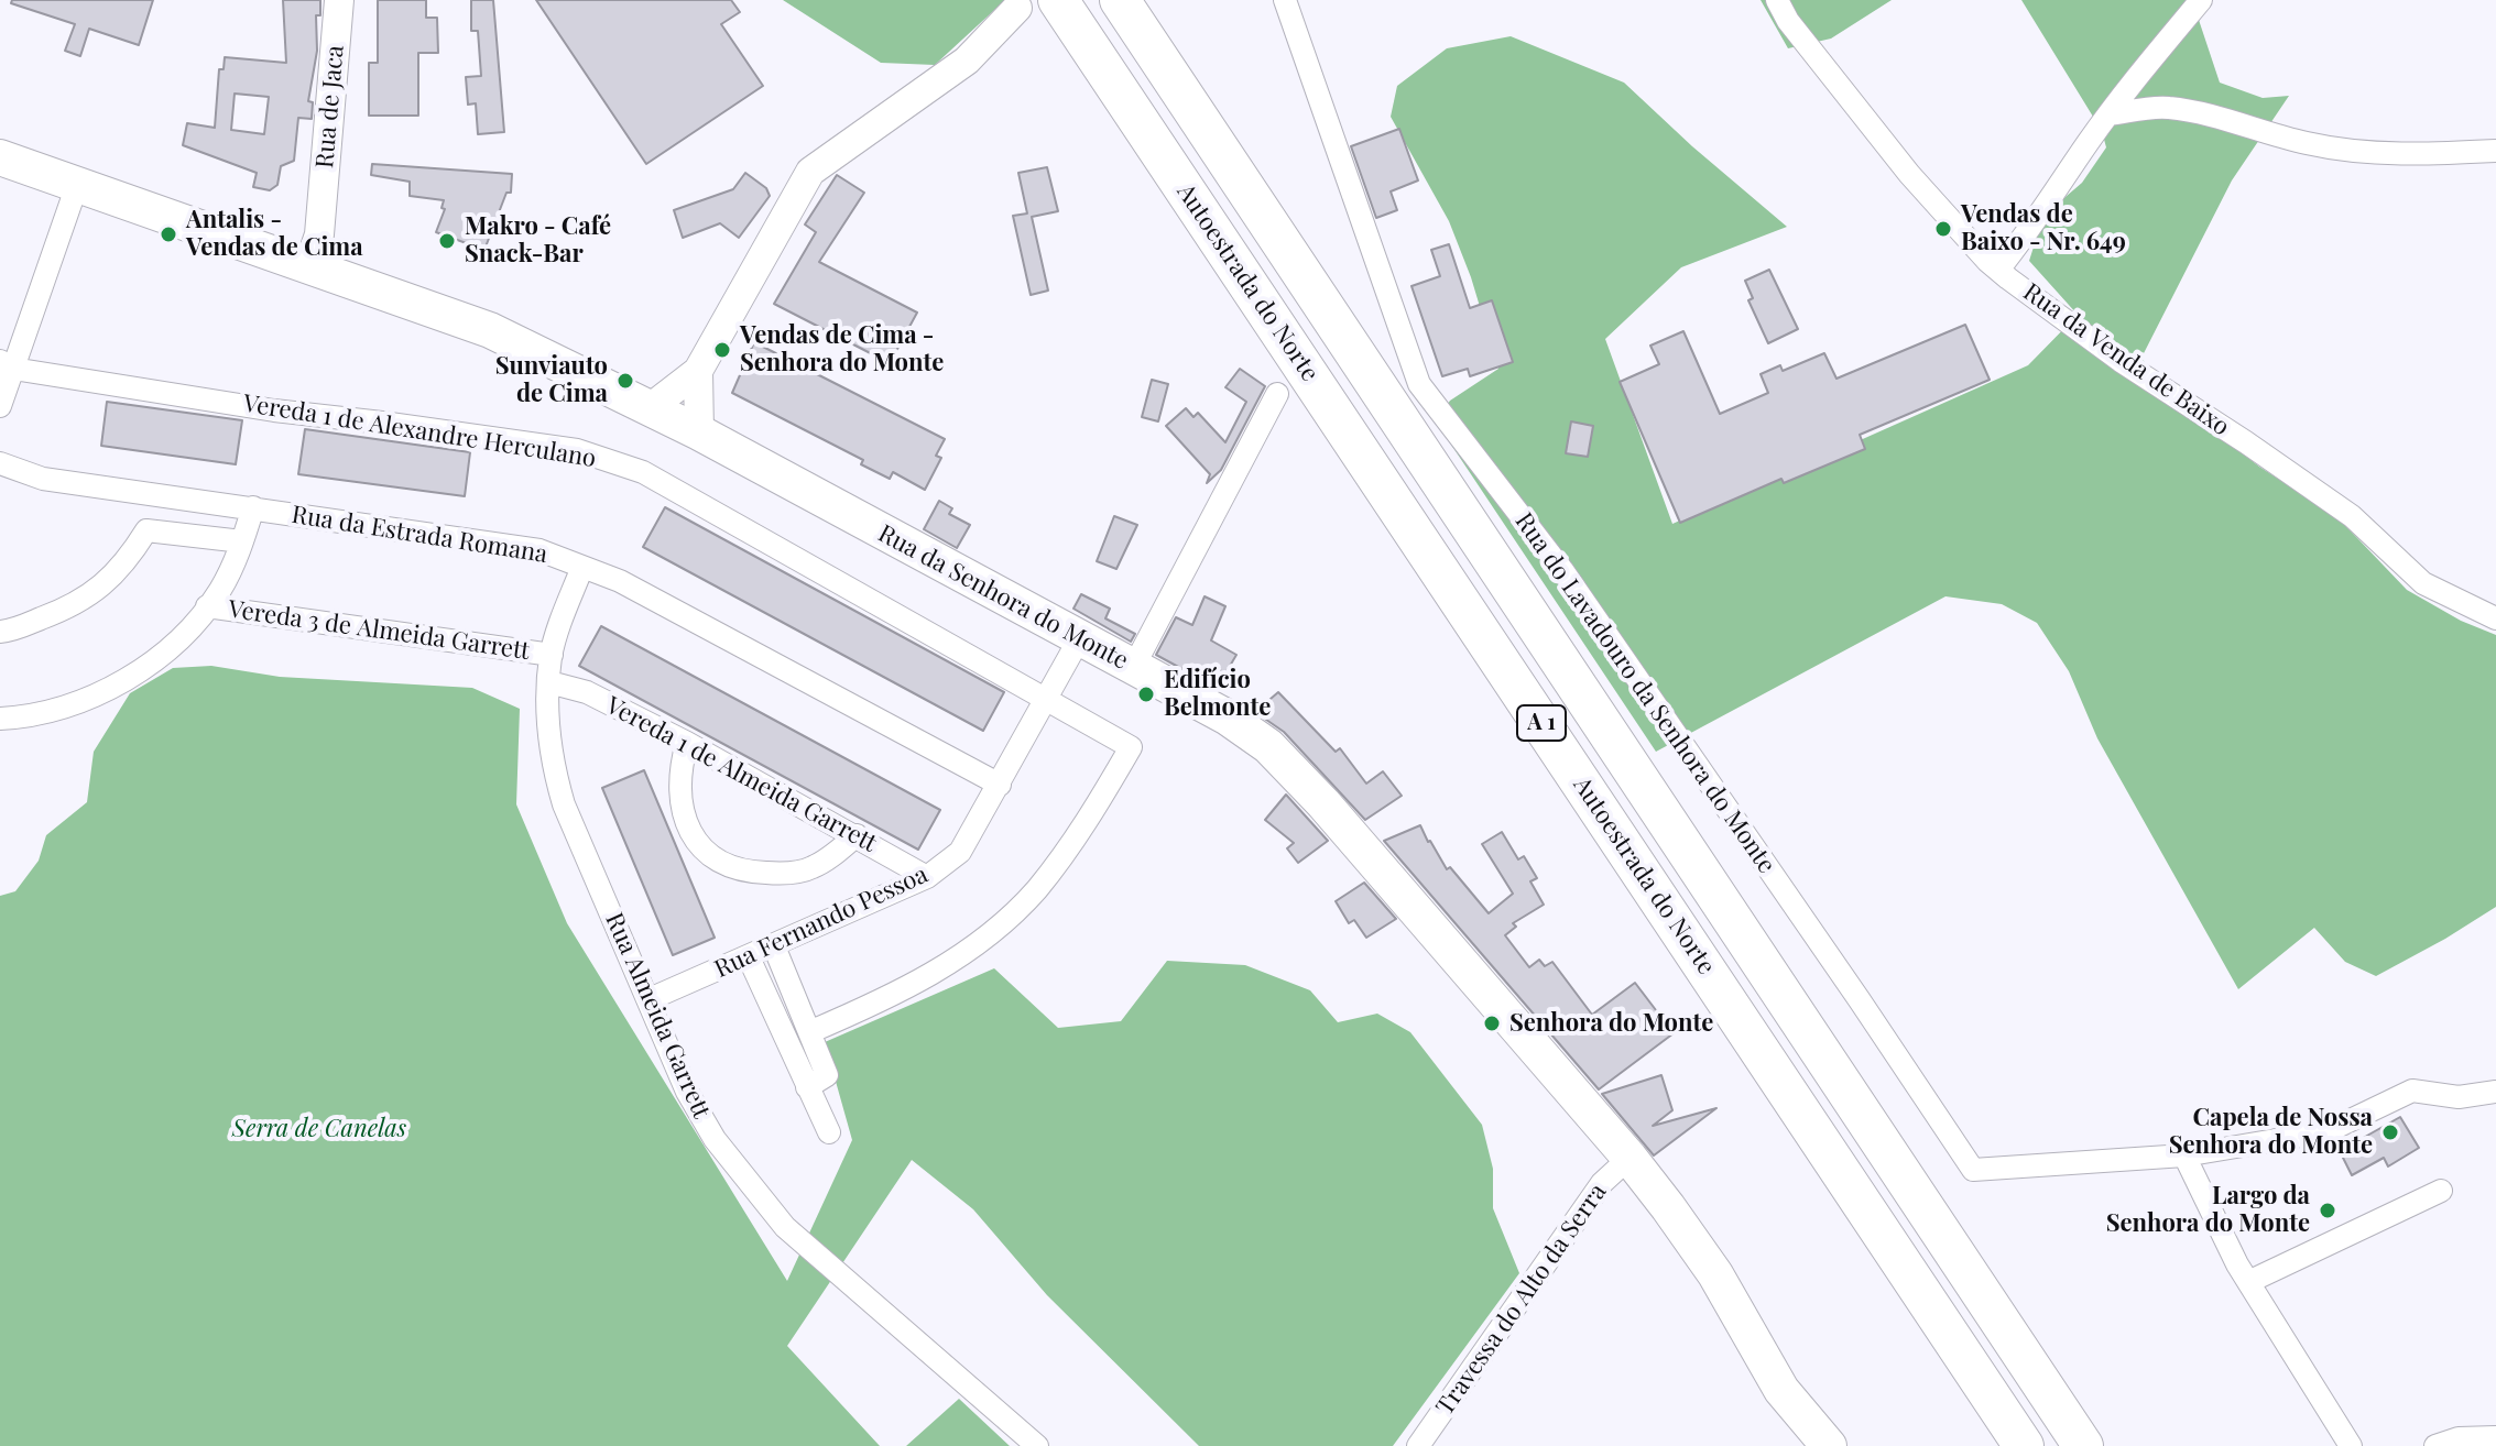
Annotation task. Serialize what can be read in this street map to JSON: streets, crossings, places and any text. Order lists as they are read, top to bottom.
{
  "streets": {
    "highway": ["Autoestrada do Norte", "A 1"],
    "main road": ["Rua da Senhora do Monte"],
    "street": [
      "Rua de Jaca",
      "Rua da Venda de Baixo",
      "Vereda 1 de Alexandre Herculano",
      "Rua da Estrada Romana",
      "Vereda 3 de Almeida Garrett",
      "Rua do Lavadouro da Senhora do Monte",
      "Vereda 1 de Almeida Garrett",
      "Rua Fernando Pessoa",
      "Rua Almeida Garrett",
      "Travessa do Alto da Serra"
    ]
  },
  "crossings": [
    ["Rua de Jaca", "Rua da Senhora do Monte"],
    ["Vereda 1 de Alexandre Herculano", "Rua Fernando Pessoa"],
    ["Rua da Estrada Romana", "Rua Fernando Pessoa"],
    ["Rua da Estrada Romana", "Rua Almeida Garrett"],
    ["Rua da Senhora do Monte", "Rua Fernando Pessoa"],
    ["Rua da Senhora do Monte", "Travessa do Alto da Serra"],
    ["Vereda 3 de Almeida Garrett", "Rua Almeida Garrett"],
    ["Vereda 1 de Almeida Garrett", "Rua Fernando Pessoa"],
    ["Vereda 1 de Almeida Garrett", "Rua Almeida Garrett"],
    ["Rua Fernando Pessoa", "Rua Almeida Garrett"]
  ],
  "parks": ["Serra de Canelas"],
  "places": [
    "Vendas de Baixo - Nr. 649",
    "Antalis - Vendas de Cima",
    "Makro - Café Snack-Bar",
    "Vendas de Cima - Senhora do Monte",
    "Sunviauto de Cima",
    "Edifício Belmonte",
    "Senhora do Monte",
    "Capela de Nossa Senhora do Monte",
    "Largo da Senhora do Monte"
  ]
}
